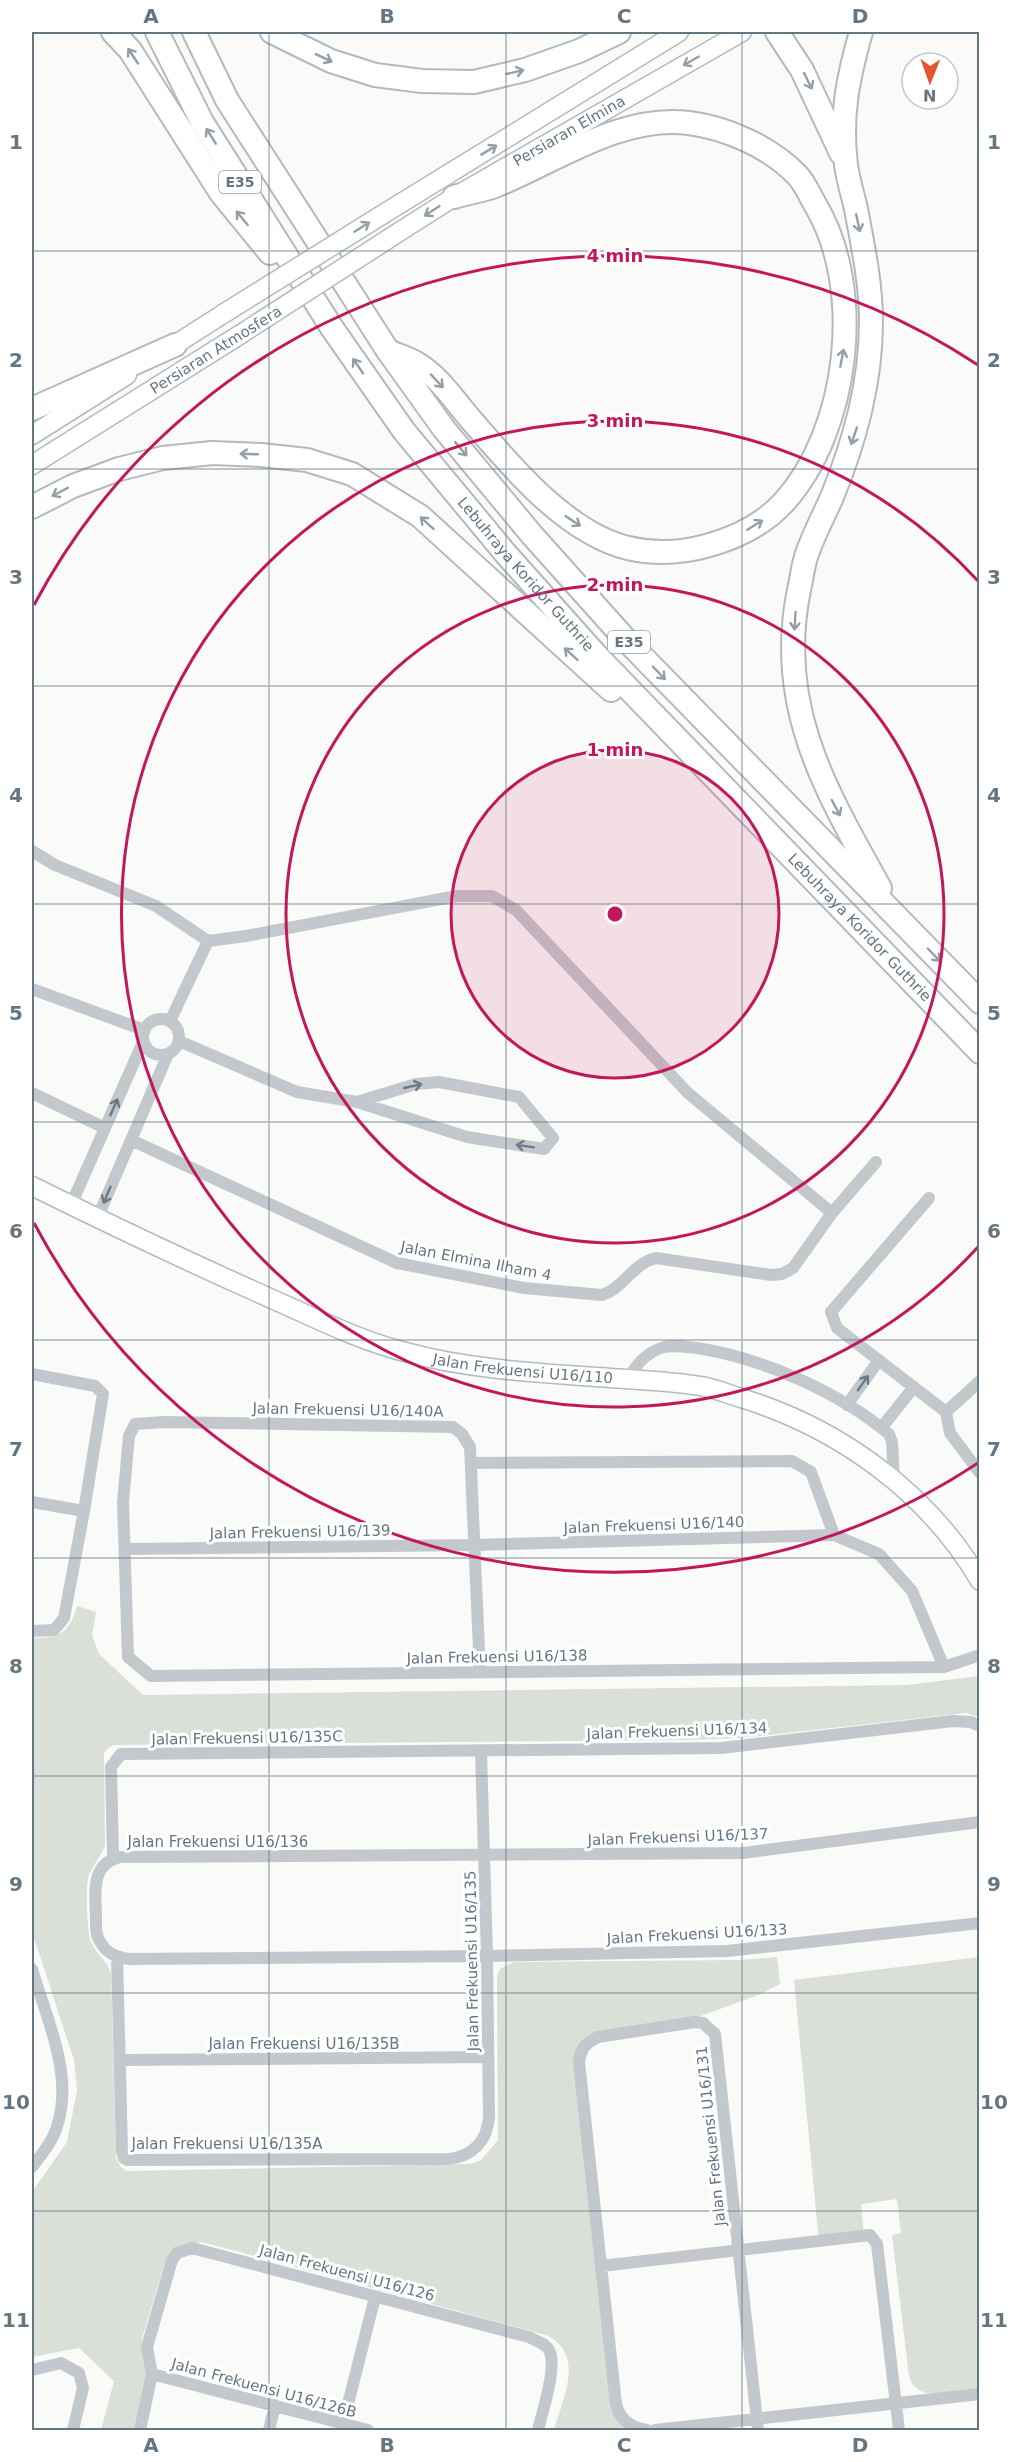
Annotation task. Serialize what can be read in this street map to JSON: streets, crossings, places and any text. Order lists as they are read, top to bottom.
{
  "streets": {
    "highway": ["E35", "Lebuhraya Koridor Guthrie"],
    "main road": ["Persiaran Elmina", "Persiaran Atmosfera", "Jalan Frekuensi U16/110"],
    "street": [
      "Jalan Elmina Ilham 4",
      "Jalan Frekuensi U16/140A",
      "Jalan Frekuensi U16/140",
      "Jalan Frekuensi U16/139",
      "Jalan Frekuensi U16/138",
      "Jalan Frekuensi U16/134",
      "Jalan Frekuensi U16/135C",
      "Jalan Frekuensi U16/137",
      "Jalan Frekuensi U16/136",
      "Jalan Frekuensi U16/133",
      "Jalan Frekuensi U16/135",
      "Jalan Frekuensi U16/135B",
      "Jalan Frekuensi U16/131",
      "Jalan Frekuensi U16/135A",
      "Jalan Frekuensi U16/126",
      "Jalan Frekuensi U16/126B"
    ]
  },
  "crossings": [
    ["Persiaran Elmina", "Persiaran Atmosfera"],
    ["Jalan Frekuensi U16/140A", "Jalan Frekuensi U16/140"],
    ["Jalan Frekuensi U16/140A", "Jalan Frekuensi U16/139"],
    ["Jalan Frekuensi U16/140A", "Jalan Frekuensi U16/138"],
    ["Jalan Frekuensi U16/140", "Jalan Frekuensi U16/139"],
    ["Jalan Frekuensi U16/139", "Jalan Frekuensi U16/138"],
    ["Jalan Frekuensi U16/134", "Jalan Frekuensi U16/135C"],
    ["Jalan Frekuensi U16/134", "Jalan Frekuensi U16/135"],
    ["Jalan Frekuensi U16/135C", "Jalan Frekuensi U16/136"],
    ["Jalan Frekuensi U16/135C", "Jalan Frekuensi U16/135"],
    ["Jalan Frekuensi U16/137", "Jalan Frekuensi U16/136"],
    ["Jalan Frekuensi U16/137", "Jalan Frekuensi U16/135"],
    ["Jalan Frekuensi U16/136", "Jalan Frekuensi U16/135"],
    ["Jalan Frekuensi U16/136", "Jalan Frekuensi U16/135A"],
    ["Jalan Frekuensi U16/133", "Jalan Frekuensi U16/135"],
    ["Jalan Frekuensi U16/135", "Jalan Frekuensi U16/135B"],
    ["Jalan Frekuensi U16/135", "Jalan Frekuensi U16/135A"],
    ["Jalan Frekuensi U16/135B", "Jalan Frekuensi U16/135A"],
    ["Jalan Frekuensi U16/126", "Jalan Frekuensi U16/126B"]
  ],
  "north": "bottom",
  "grid": {
    "columns": [
      "A",
      "B",
      "C",
      "D"
    ],
    "rows": [
      "1",
      "2",
      "3",
      "4",
      "5",
      "6",
      "7",
      "8",
      "9",
      "10",
      "11"
    ]
  },
  "rings": [
    "4 min",
    "3 min",
    "2 min",
    "1 min"
  ]
}
